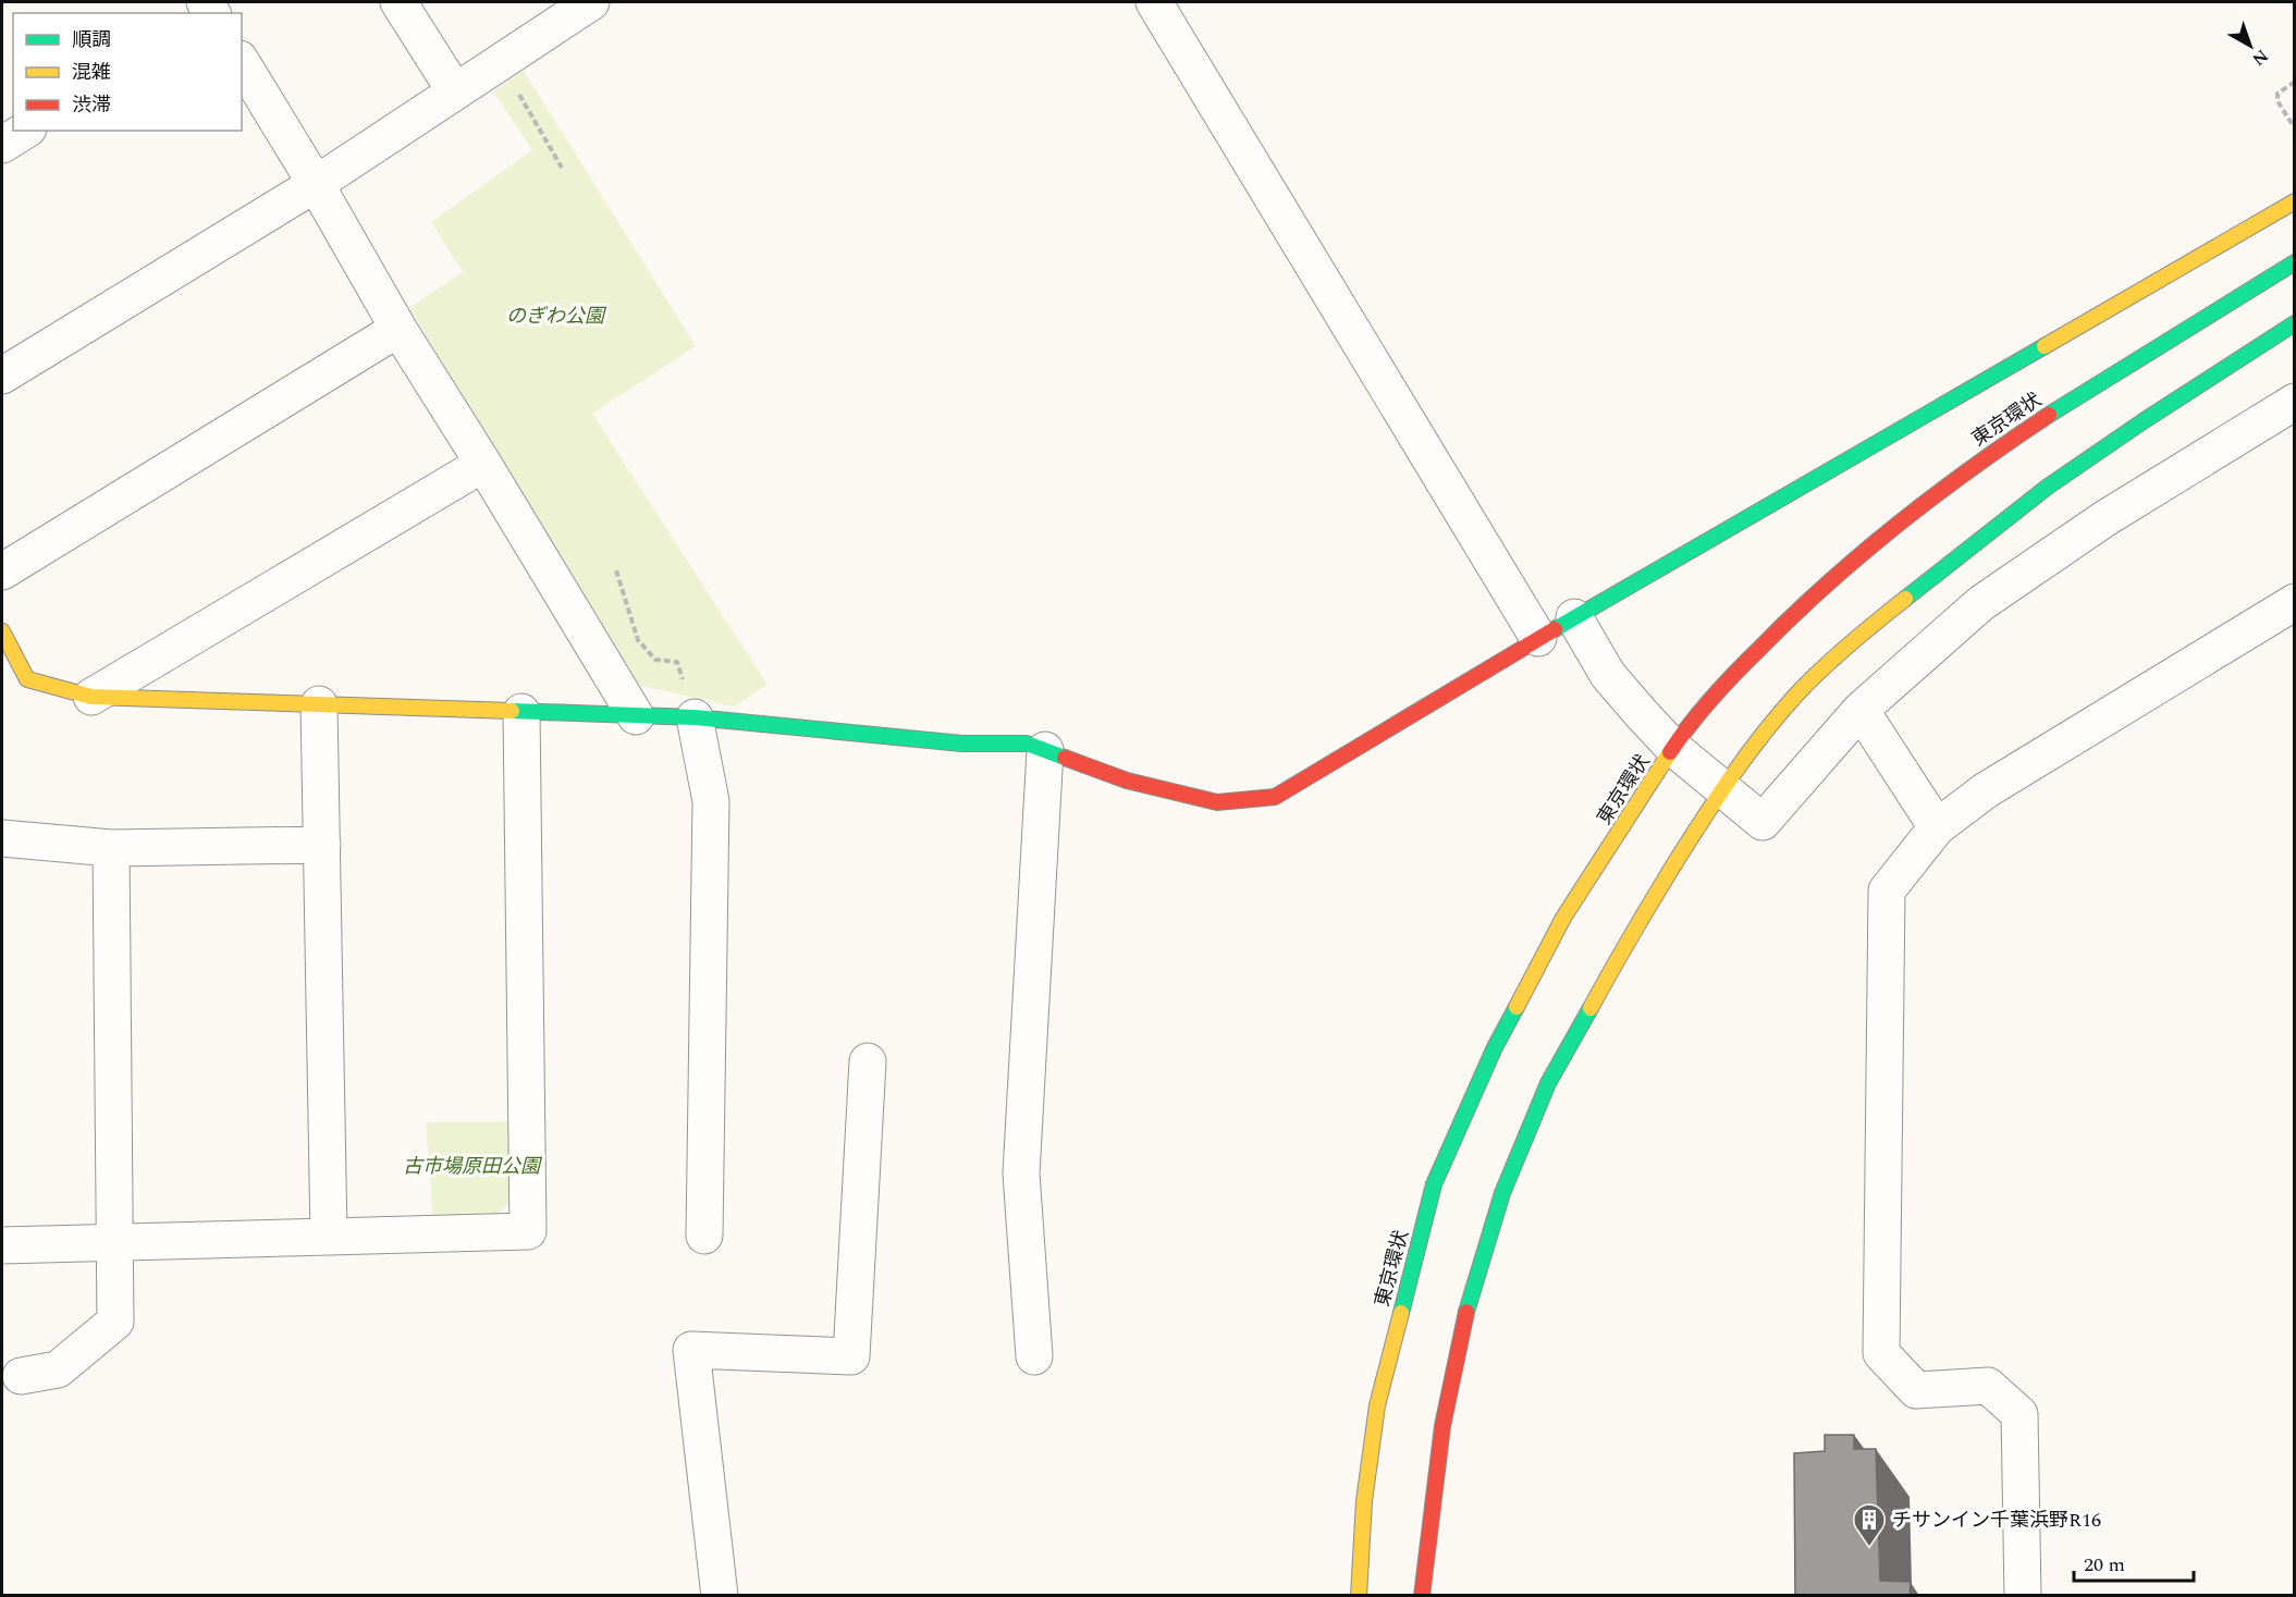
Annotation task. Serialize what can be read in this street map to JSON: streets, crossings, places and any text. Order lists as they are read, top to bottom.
{
  "streets": {
    "main road": ["東京環状"]
  },
  "parks": ["のぎわ公園", "古市場原田公園"],
  "places": {
    "building": ["チサンイン千葉浜野R16"]
  },
  "legend": ["順調", "混雑", "渋滞"],
  "scale_bar": "20 m",
  "north": "bottom right"
}
